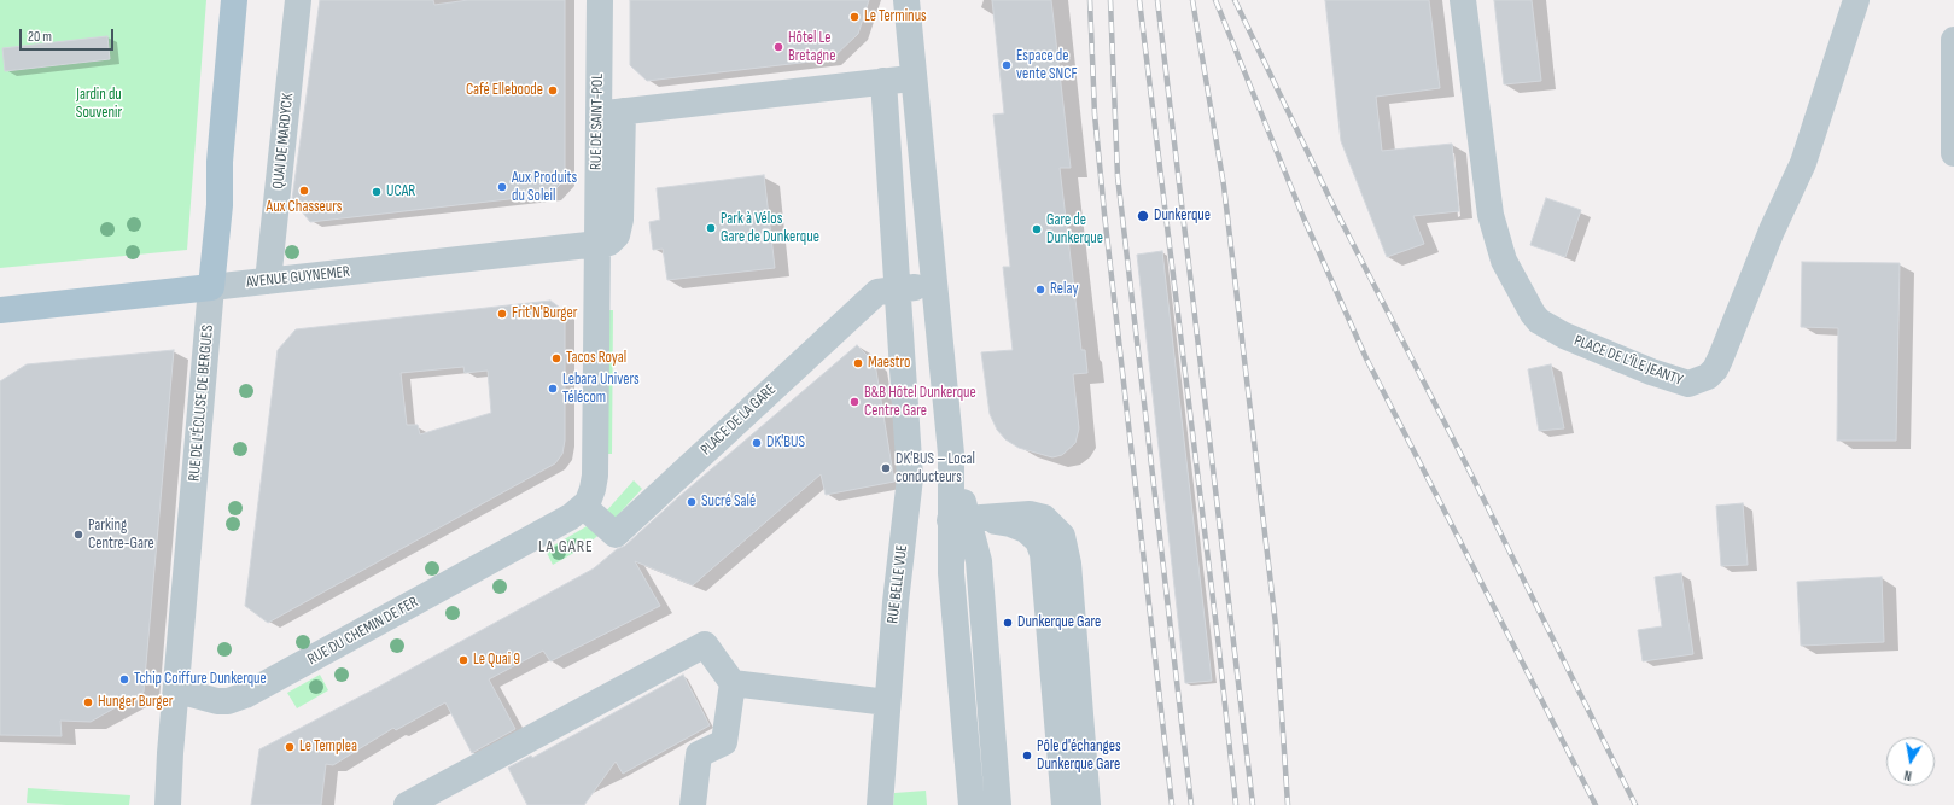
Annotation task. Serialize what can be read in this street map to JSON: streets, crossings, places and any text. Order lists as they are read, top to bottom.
{
  "streets": {
    "main road": ["AVENUE GUYNEMER", "RUE DE L'ÉCLUSE DE BERGUES"],
    "street": [
      "RUE DE SAINT-POL",
      "QUAI DE MARDYCK",
      "PLACE DE L'ÎLE JEANTY",
      "PLACE DE LA GARE",
      "RUE BELLE VUE",
      "RUE DU CHEMIN DE FER"
    ]
  },
  "crossings": [
    ["RUE DE SAINT-POL", "AVENUE GUYNEMER"],
    ["QUAI DE MARDYCK", "AVENUE GUYNEMER"],
    ["AVENUE GUYNEMER", "RUE DE L'ÉCLUSE DE BERGUES"],
    ["RUE DE L'ÉCLUSE DE BERGUES", "RUE DU CHEMIN DE FER"],
    ["PLACE DE LA GARE", "RUE BELLE VUE"],
    ["PLACE DE LA GARE", "RUE DU CHEMIN DE FER"]
  ],
  "districts": ["LA GARE"],
  "parks": ["Jardin du Souvenir"],
  "places": [
    "Le Terminus",
    "Hôtel Le Bretagne",
    "Espace de vente SNCF",
    "Café Elleboode",
    "Aux Produits du Soleil",
    "Aux Chasseurs",
    "UCAR",
    "Dunkerque",
    "Park à Vélos Gare de Dunkerque",
    "Gare de Dunkerque",
    "Relay",
    "Frit'N'Burger",
    "Tacos Royal",
    "Maestro",
    "Lebara Univers Télécom",
    "B&B Hôtel Dunkerque Centre Gare",
    "DK'BUS",
    "DK'BUS – Local conducteurs",
    "Sucré Salé",
    "Parking Centre-Gare",
    "Dunkerque Gare",
    "Le Quai 9",
    "Tchip Coiffure Dunkerque",
    "Hunger Burger",
    "Le Templea",
    "Pôle d'échanges Dunkerque Gare"
  ],
  "scale_bar": "20 m",
  "north": "bottom"
}
